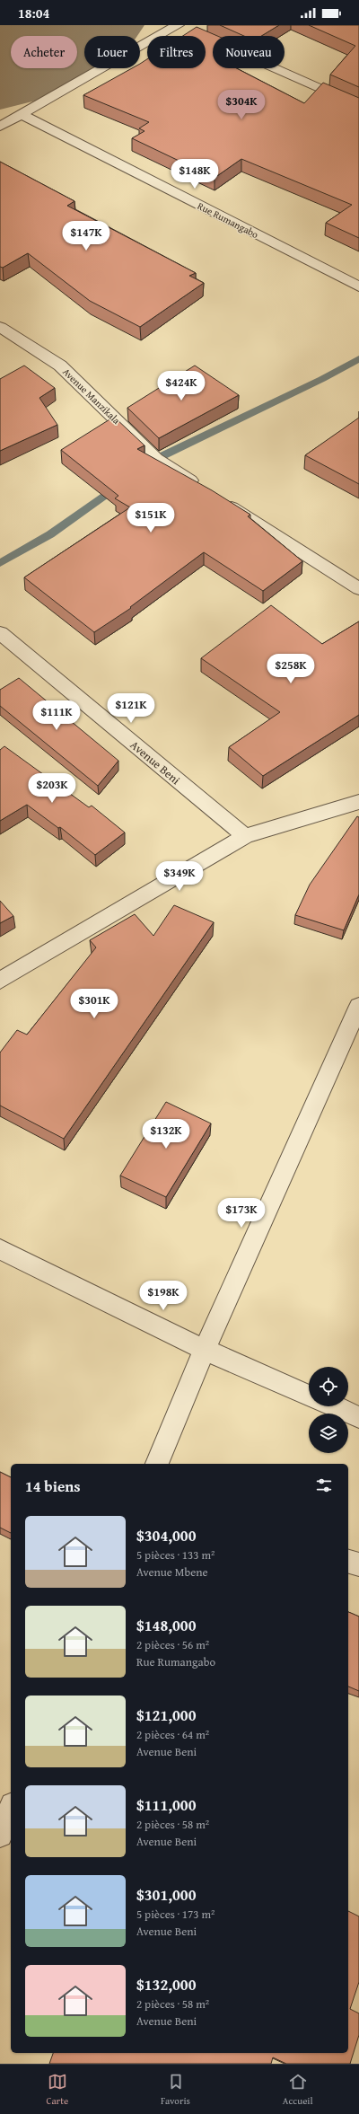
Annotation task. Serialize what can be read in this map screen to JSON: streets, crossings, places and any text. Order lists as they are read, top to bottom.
{
  "streets": {
    "street": ["Rue Rumangabo", "Avenue Manzikala", "Avenue Beni"]
  },
  "page": {
    "status": "18:04",
    "chip": [
      "Acheter",
      "Louer",
      "Filtres",
      "Nouveau"
    ],
    "price": [
      "$304K",
      "$148K",
      "$147K",
      "$424K",
      "$151K",
      "$258K",
      "$121K",
      "$111K",
      "$203K",
      "$349K",
      "$301K",
      "$132K",
      "$173K",
      "$198K"
    ],
    "heading": "14 biens",
    "list": [
      {
        "name": "$304,000",
        "note": "5 pièces · 133 m² · Avenue Mbene"
      },
      {
        "name": "$148,000",
        "note": "2 pièces · 56 m² · Rue Rumangabo"
      },
      {
        "name": "$121,000",
        "note": "2 pièces · 64 m² · Avenue Beni"
      },
      {
        "name": "$111,000",
        "note": "2 pièces · 58 m² · Avenue Beni"
      },
      {
        "name": "$301,000",
        "note": "5 pièces · 173 m² · Avenue Beni"
      },
      {
        "name": "$132,000",
        "note": "2 pièces · 58 m² · Avenue Beni"
      }
    ],
    "tabs": ["Carte", "Favoris", "Accueil"]
  }
}
